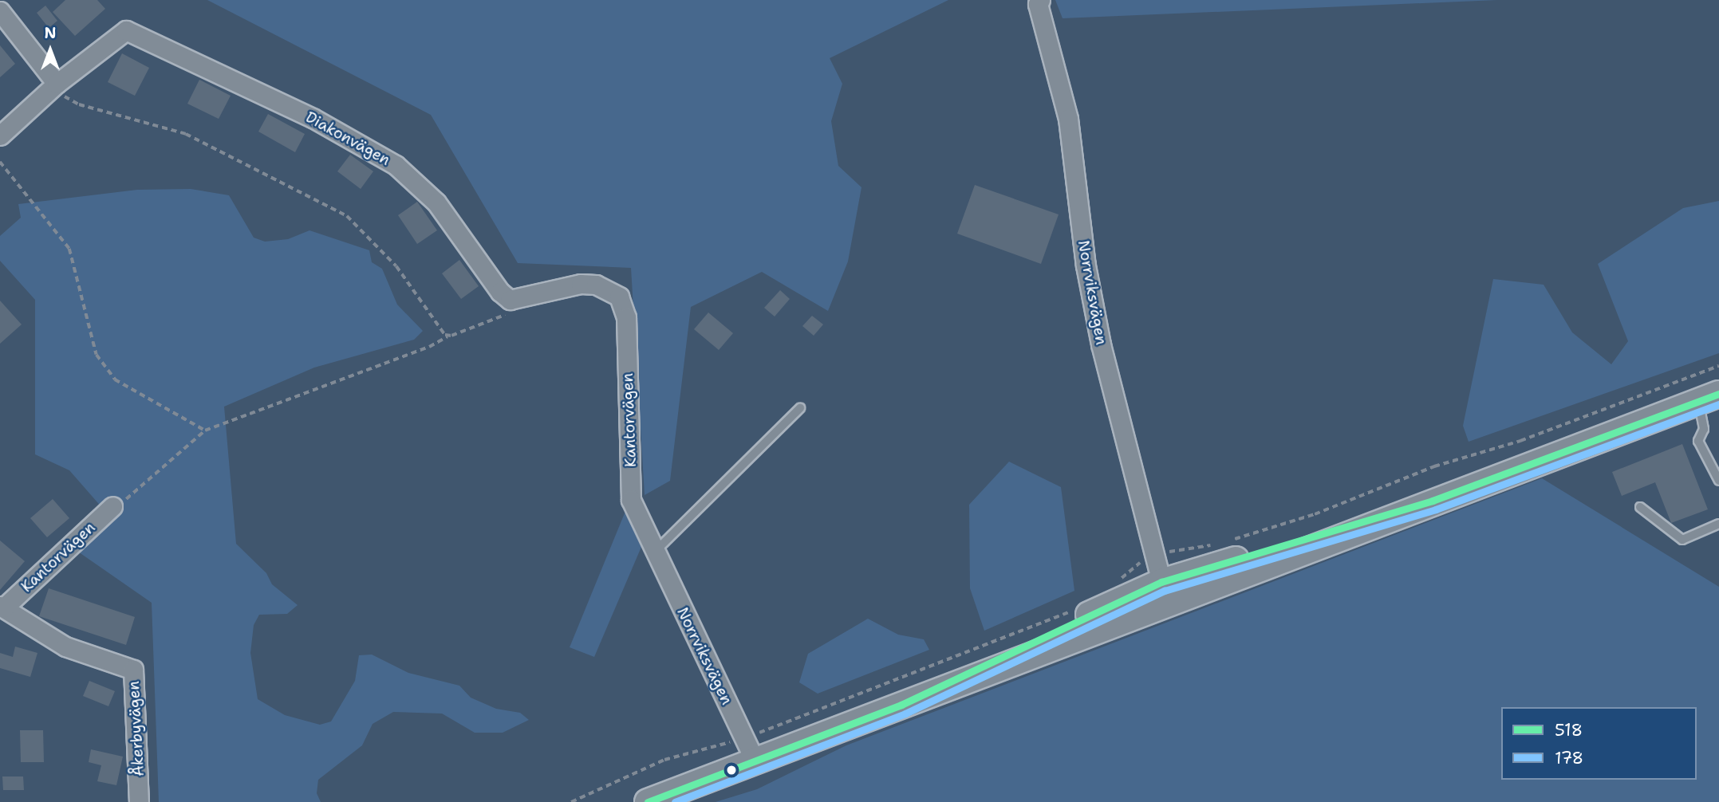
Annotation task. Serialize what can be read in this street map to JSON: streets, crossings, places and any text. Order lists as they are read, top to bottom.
{
  "streets": {
    "street": [
      "Diakonvägen",
      "Norrviksvägen",
      "Kantorvägen",
      "Åkerbyvägen"
    ]
  },
  "crossings": [
    ["Diakonvägen", "Kantorvägen"],
    ["Norrviksvägen", "Kantorvägen"],
    ["Kantorvägen", "Åkerbyvägen"]
  ],
  "lines": ["transit line 518", "transit line 178"],
  "legend": ["518", "178"],
  "north": "top"
}
